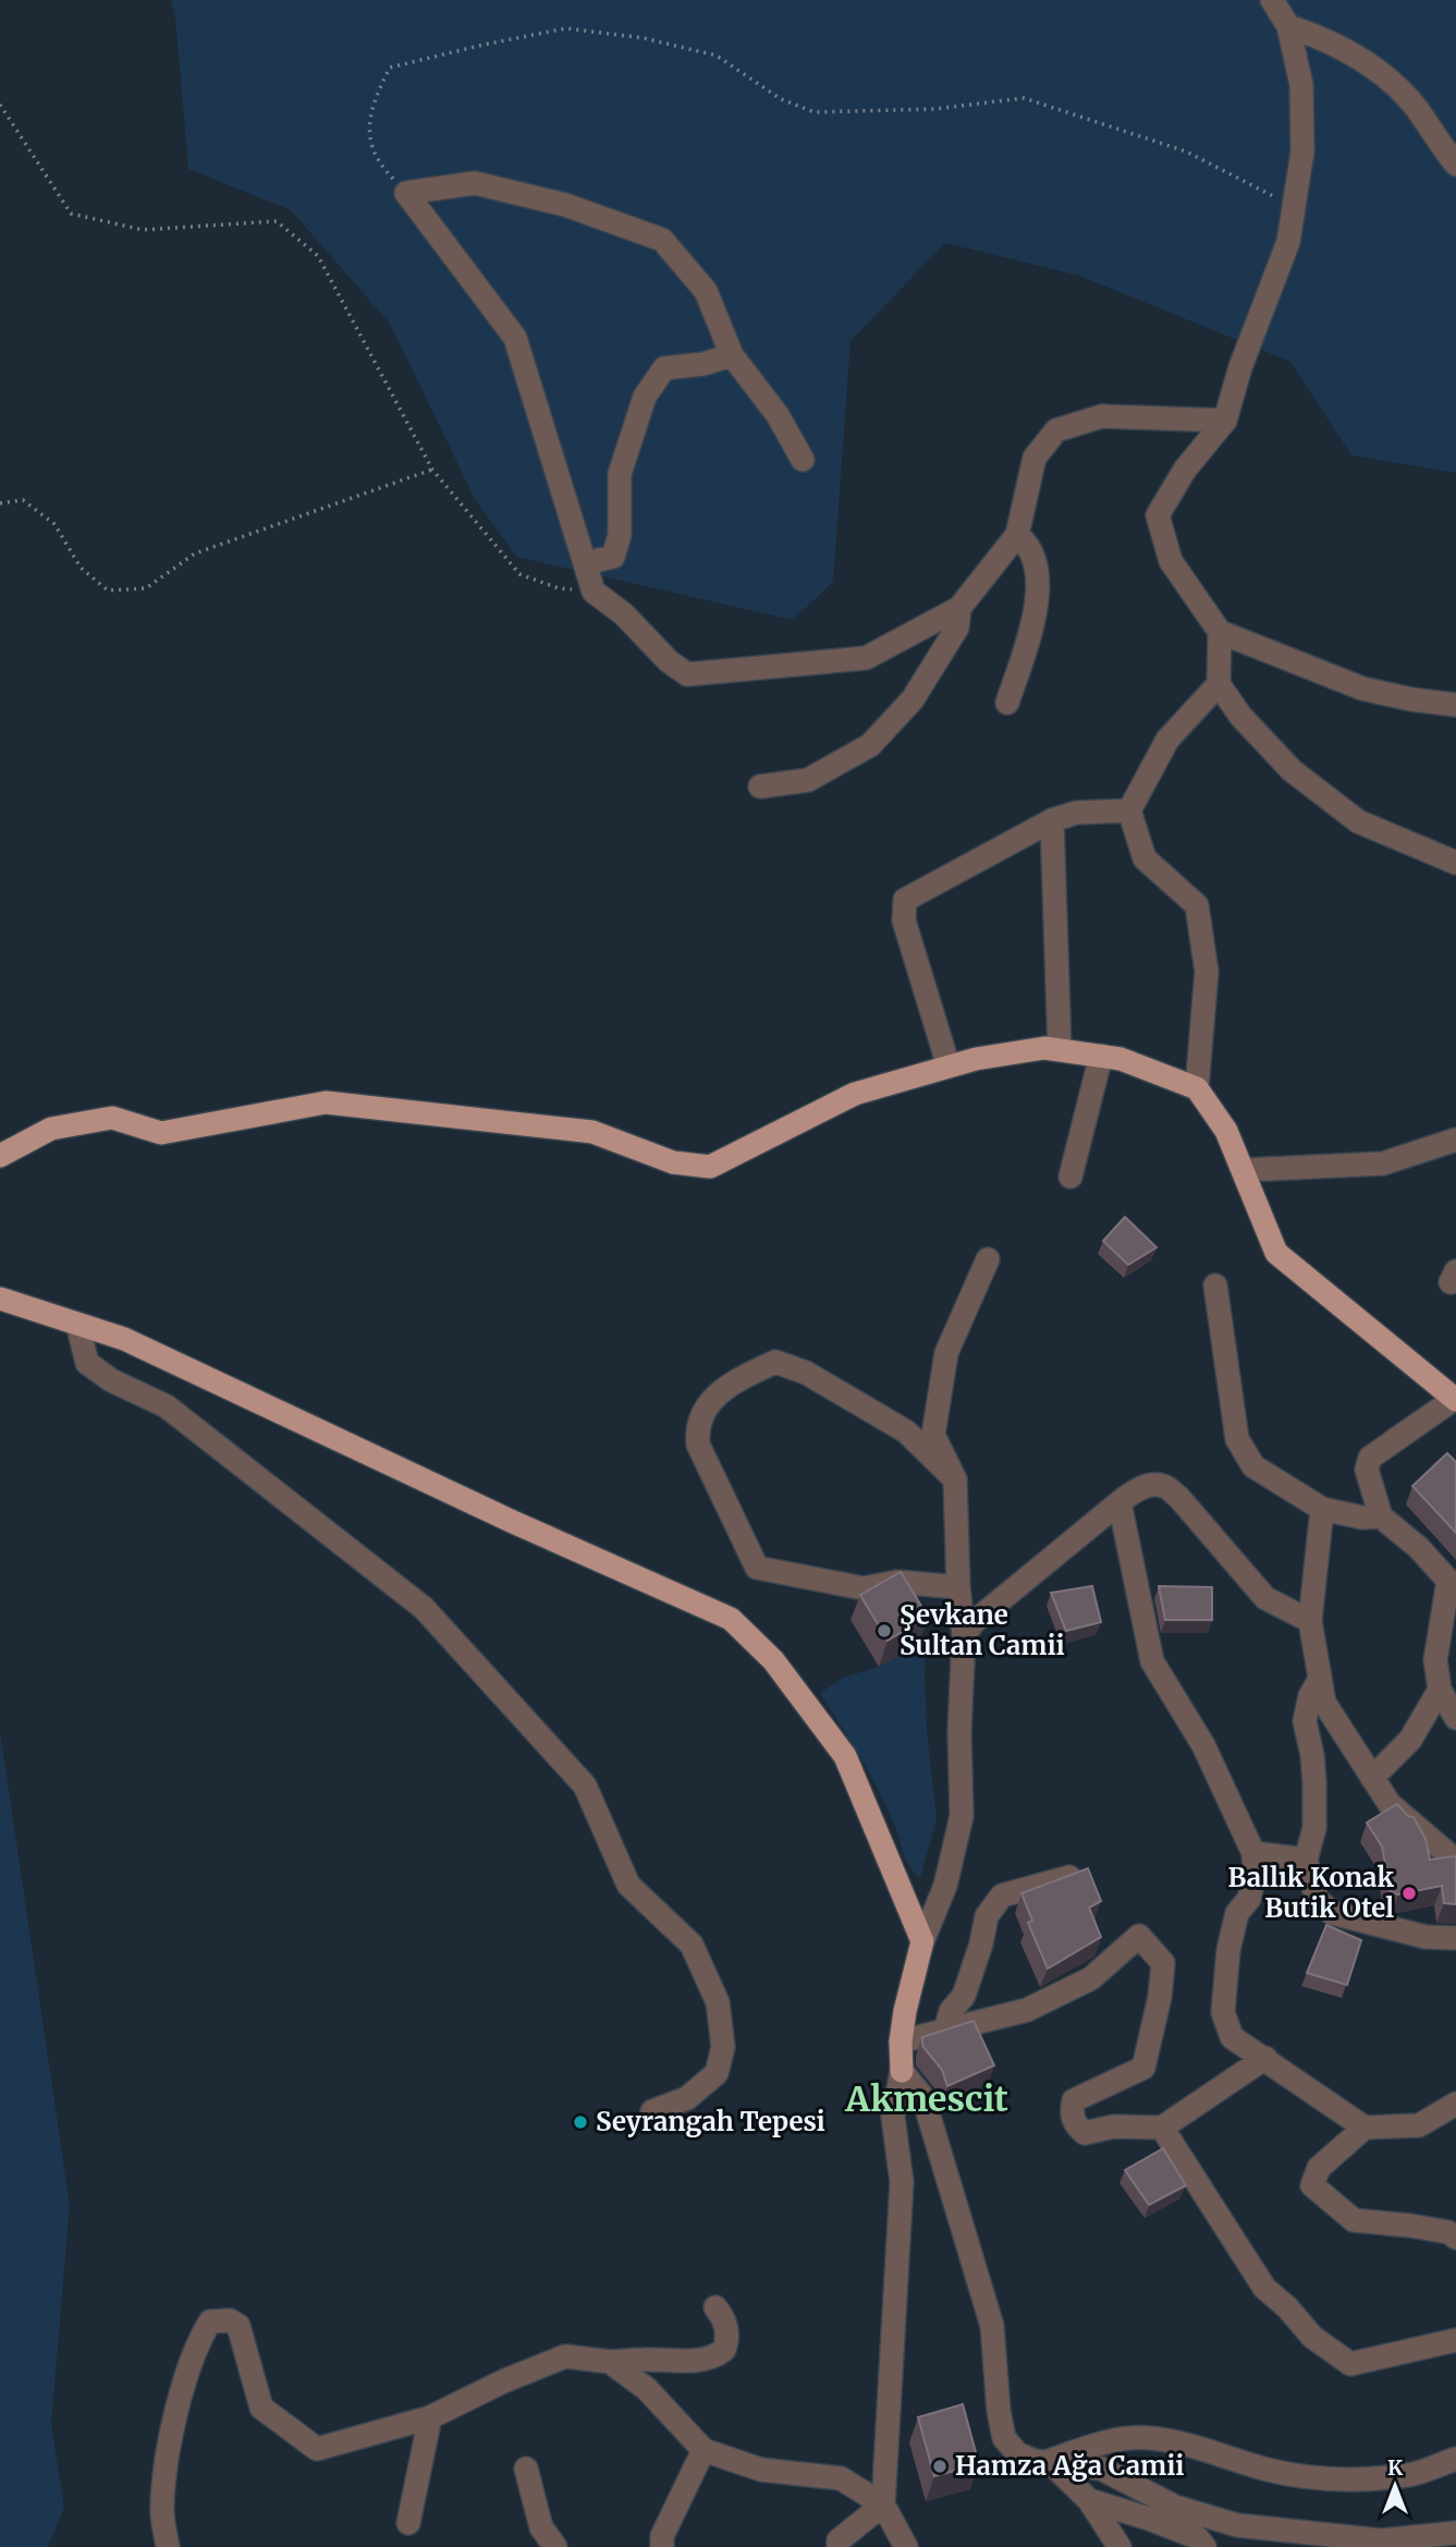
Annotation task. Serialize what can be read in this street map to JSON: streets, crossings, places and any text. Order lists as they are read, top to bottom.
{
  "districts": ["Akmescit"],
  "places": [
    "Şevkane Sultan Camii",
    "Ballık Konak Butik Otel",
    "Seyrangah Tepesi",
    "Hamza Ağa Camii"
  ],
  "north": "top"
}
